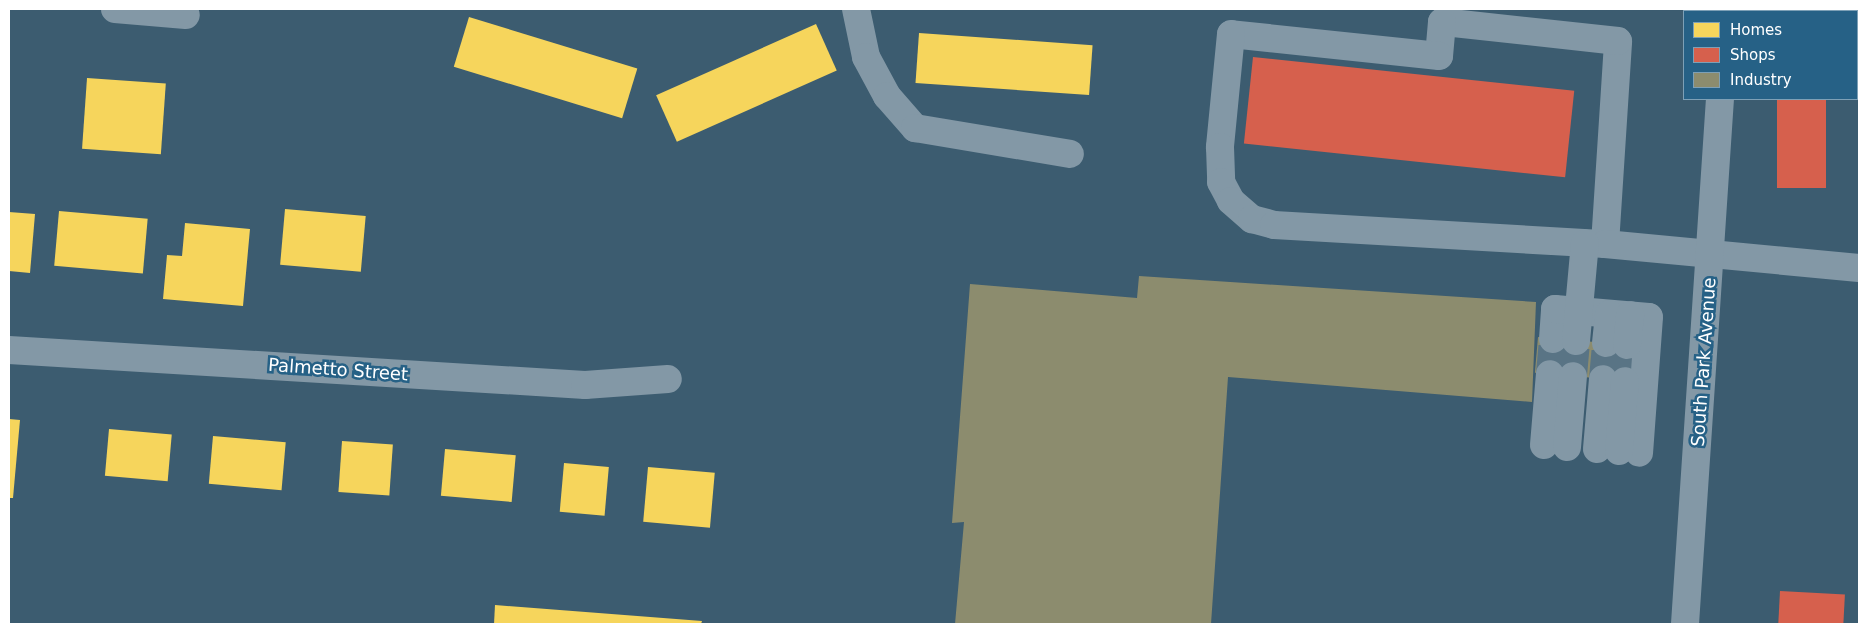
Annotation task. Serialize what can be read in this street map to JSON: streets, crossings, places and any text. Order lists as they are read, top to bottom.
{
  "streets": {
    "street": ["South Park Avenue", "Palmetto Street"]
  },
  "legend": ["Homes", "Shops", "Industry"]
}
